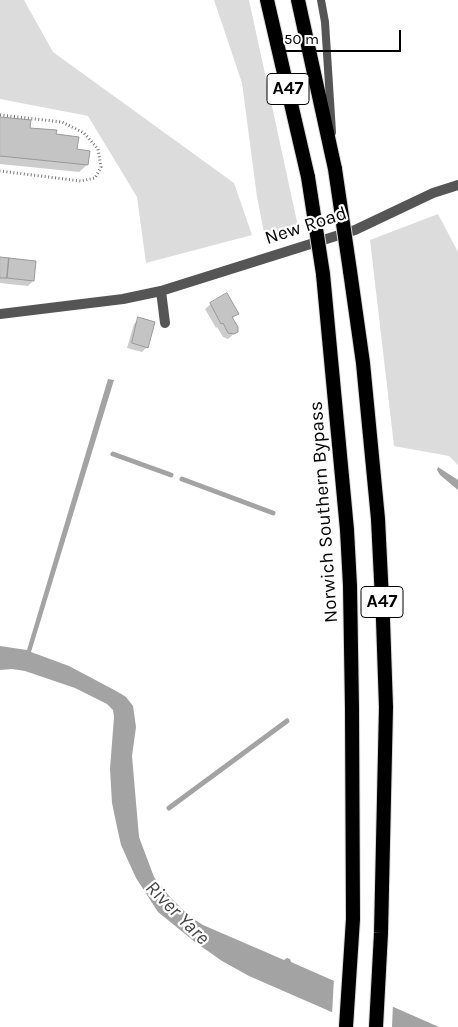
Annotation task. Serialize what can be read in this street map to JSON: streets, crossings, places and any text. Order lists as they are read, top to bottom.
{
  "streets": {
    "highway": ["A47", "Norwich Southern Bypass"],
    "street": ["New Road"]
  },
  "water": ["River Yare"],
  "scale_bar": "50 m"
}
